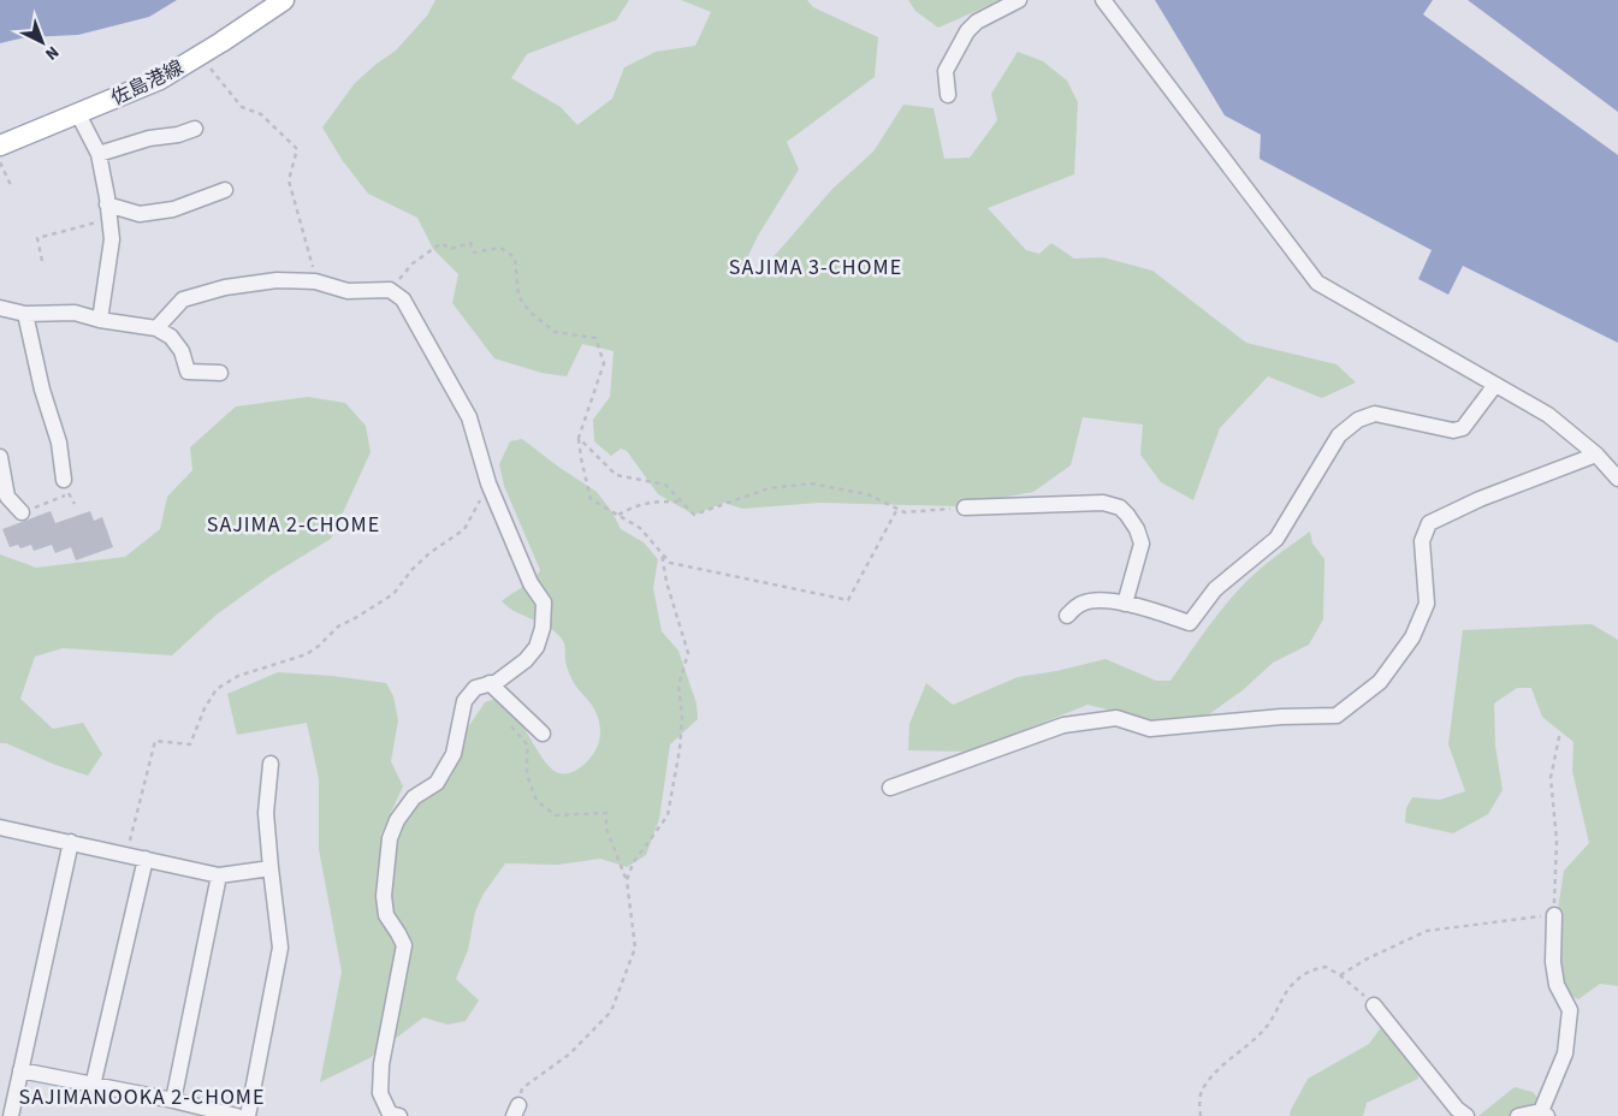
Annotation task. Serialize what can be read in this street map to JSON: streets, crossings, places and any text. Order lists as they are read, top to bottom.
{
  "streets": {
    "main road": ["佐島港線"]
  },
  "districts": ["SAJIMA 3-CHOME", "SAJIMA 2-CHOME", "SAJIMANOOKA 2-CHOME"],
  "north": "bottom right"
}
